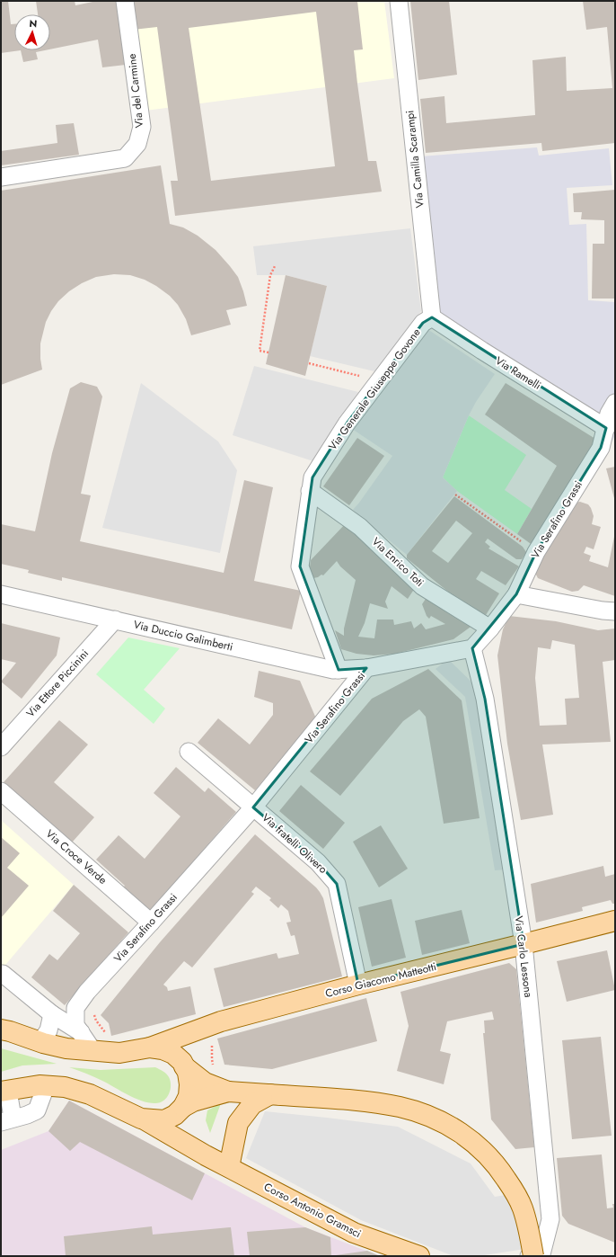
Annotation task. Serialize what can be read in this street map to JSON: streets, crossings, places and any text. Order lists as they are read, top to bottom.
{
  "streets": {
    "main road": ["Corso Giacomo Matteotti", "Corso Antonio Gramsci"],
    "street": [
      "Via del Carmine",
      "Via Camilla Scarampi",
      "Via Ramelli",
      "Via Generale Giuseppe Govone",
      "Via Serafino Grassi",
      "Via Enrico Toti",
      "Via Duccio Galimberti",
      "Via Ettore Piccinini",
      "Via fratelli Olivero",
      "Via Croce Verde",
      "Via Carlo Lessona"
    ]
  },
  "crossings": [
    ["Via Camilla Scarampi", "Via Ramelli"],
    ["Via Camilla Scarampi", "Via Generale Giuseppe Govone"],
    ["Via Ramelli", "Via Generale Giuseppe Govone"],
    ["Via Ramelli", "Via Serafino Grassi"],
    ["Via Generale Giuseppe Govone", "Via Enrico Toti"],
    ["Via Generale Giuseppe Govone", "Via Duccio Galimberti"],
    ["Via Serafino Grassi", "Via Enrico Toti"],
    ["Via Serafino Grassi", "Via Duccio Galimberti"],
    ["Via Serafino Grassi", "Via fratelli Olivero"],
    ["Via Serafino Grassi", "Via Croce Verde"],
    ["Via Serafino Grassi", "Via Carlo Lessona"],
    ["Via Duccio Galimberti", "Via Ettore Piccinini"],
    ["Via fratelli Olivero", "Corso Giacomo Matteotti"],
    ["Via Carlo Lessona", "Corso Giacomo Matteotti"]
  ],
  "north": "top"
}
